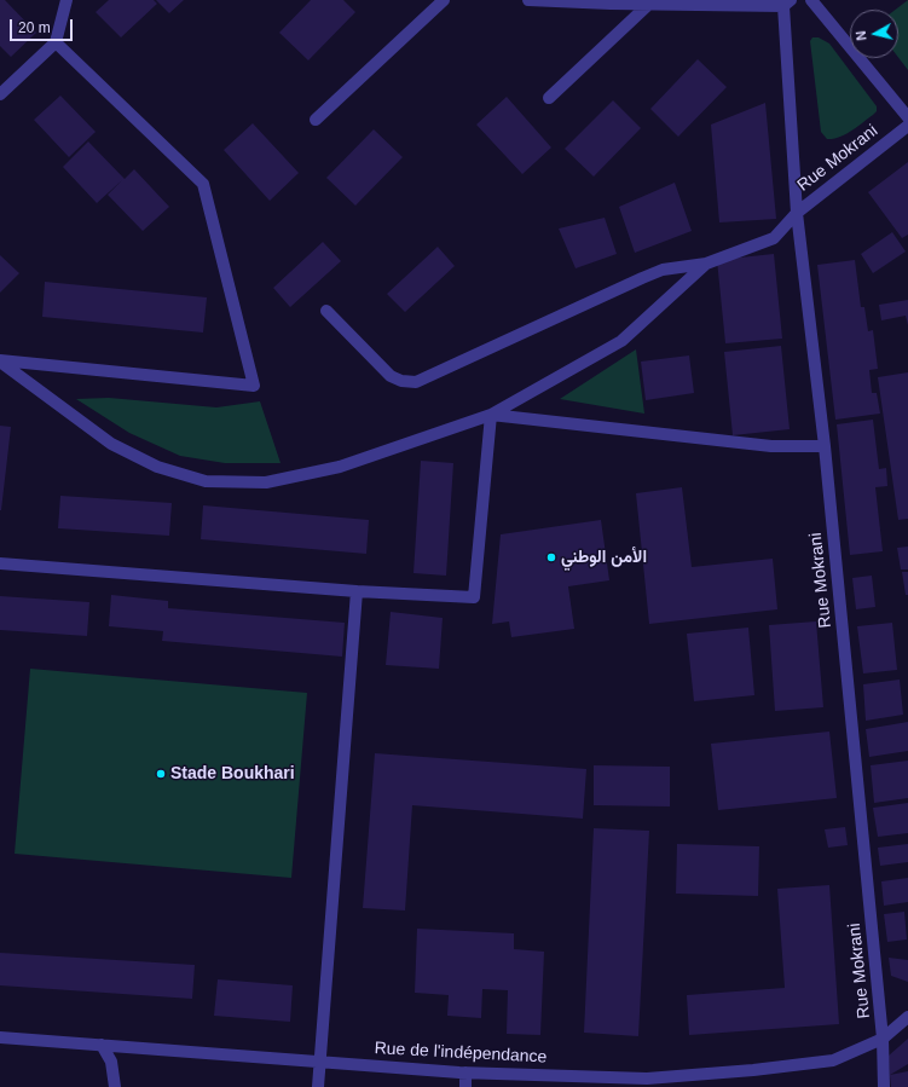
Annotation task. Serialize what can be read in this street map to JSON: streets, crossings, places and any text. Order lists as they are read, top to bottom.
{
  "streets": {
    "street": ["Rue Mokrani", "Rue de l'indépendance"]
  },
  "crossings": [
    ["Rue Mokrani", "Rue de l'indépendance"]
  ],
  "places": ["الأمن الوطني", "Stade Boukhari"],
  "scale_bar": "20 m",
  "north": "left"
}
